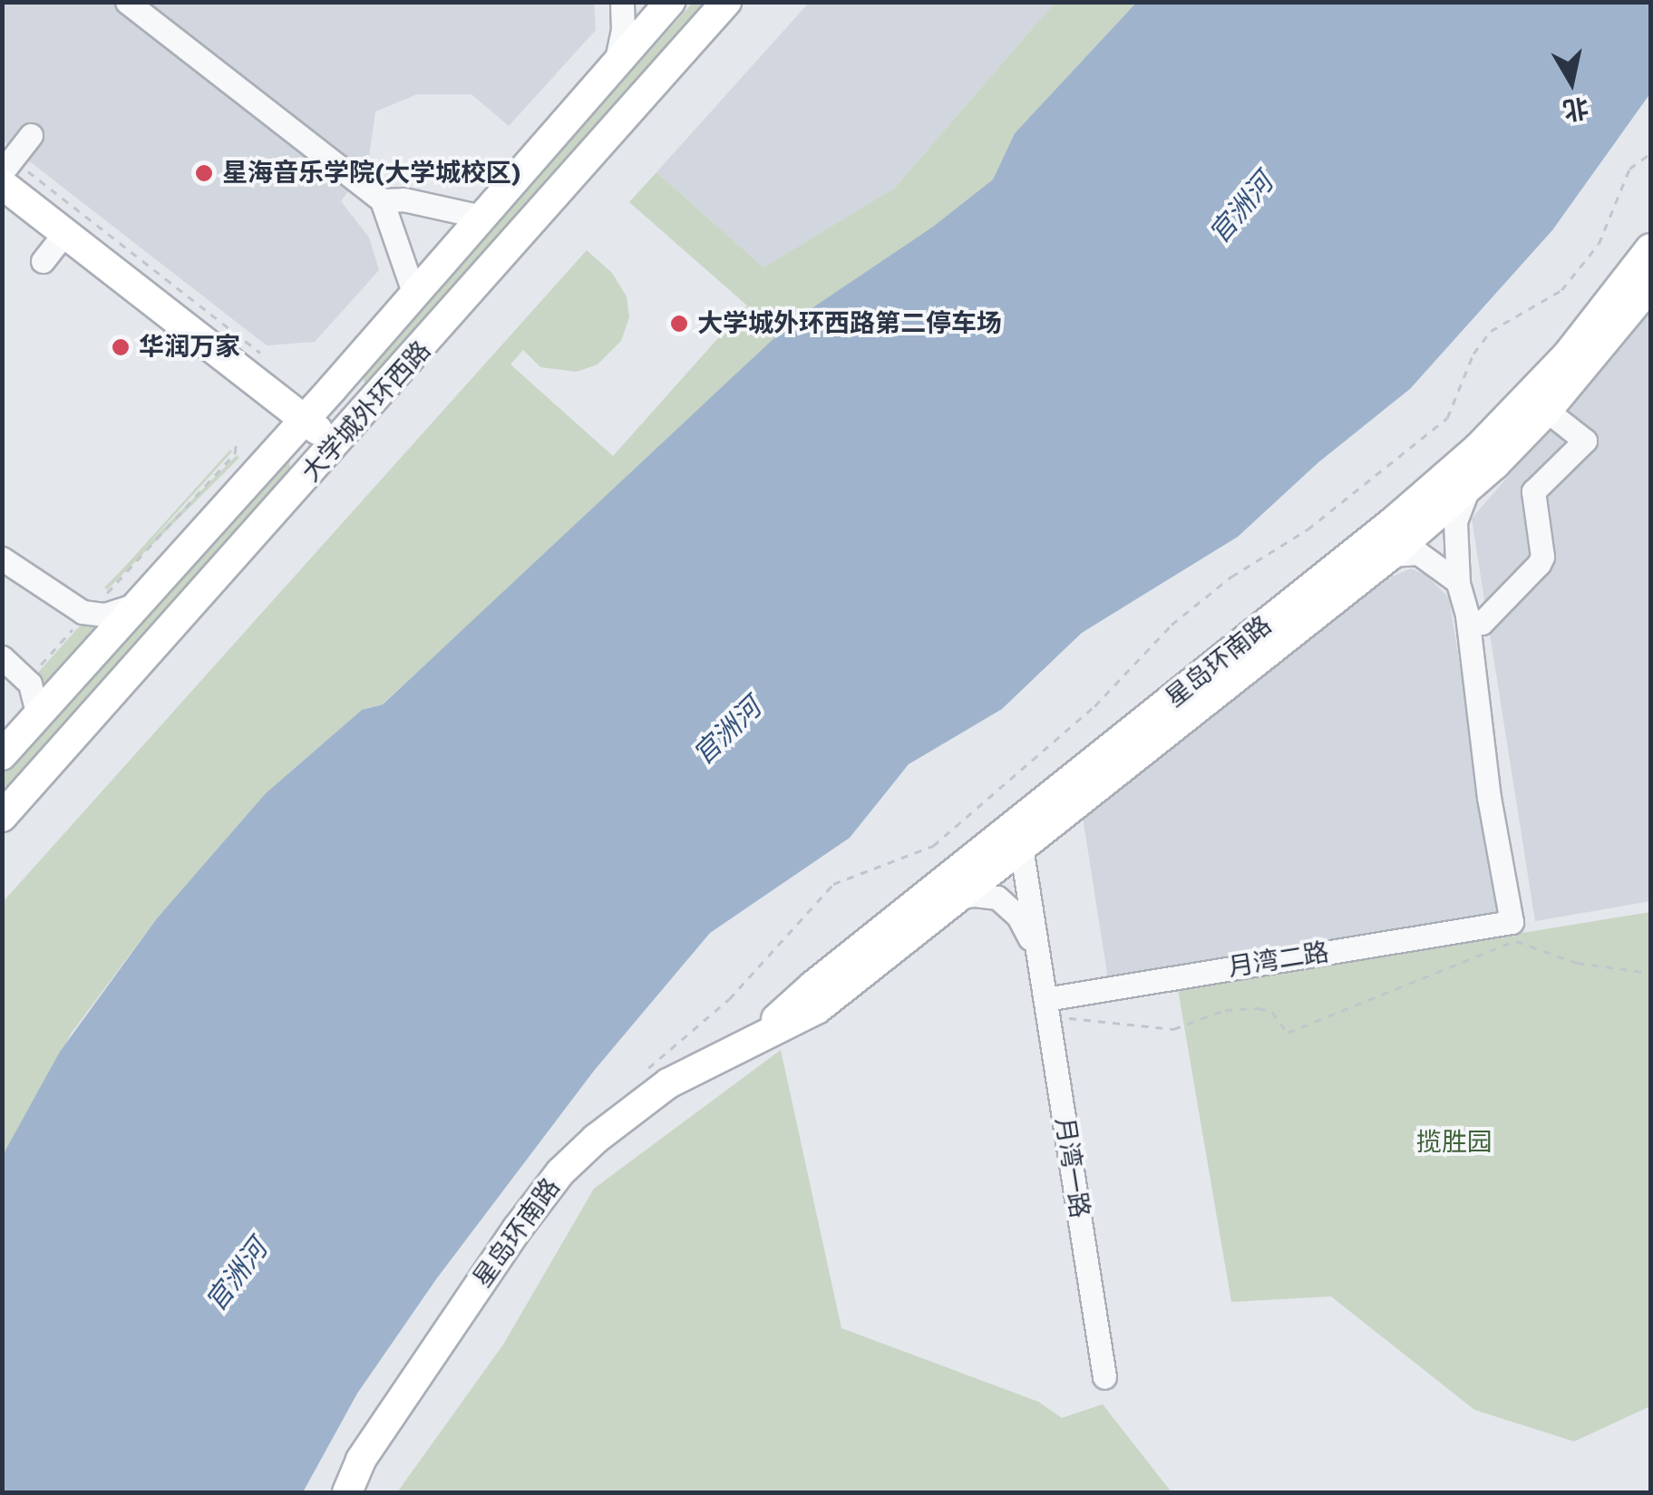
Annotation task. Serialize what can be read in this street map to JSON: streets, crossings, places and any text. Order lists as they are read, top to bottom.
{
  "streets": {
    "main road": ["大学城外环西路", "星岛环南路"],
    "street": ["月湾二路", "月湾一路"]
  },
  "crossings": [
    ["星岛环南路", "月湾一路"],
    ["月湾二路", "月湾一路"]
  ],
  "water": ["官洲河"],
  "parks": ["揽胜园"],
  "places": ["星海音乐学院(大学城校区)", "大学城外环西路第二停车场", "华润万家"],
  "north": "bottom"
}
